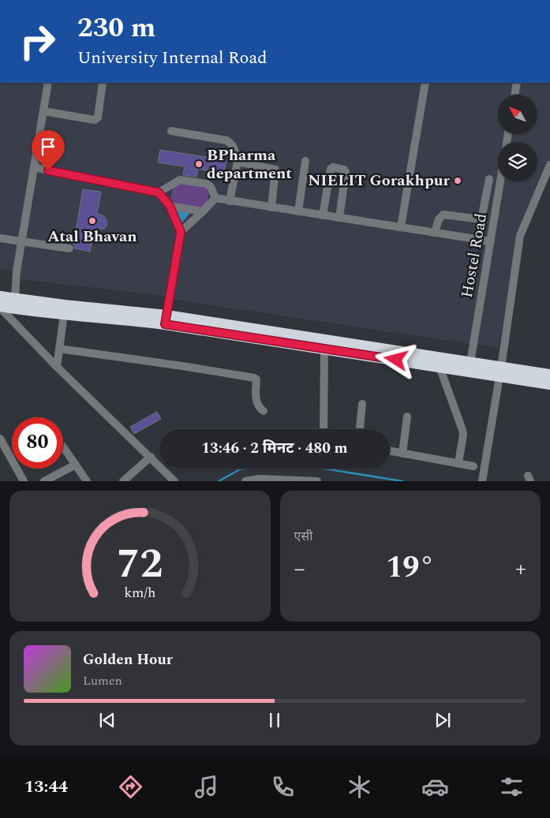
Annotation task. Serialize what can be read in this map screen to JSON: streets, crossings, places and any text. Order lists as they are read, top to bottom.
{
  "streets": {
    "street": ["Hostel Road"]
  },
  "places": ["BPharma department", "NIELIT Gorakhpur", "Atal Bhavan"],
  "north": "top left",
  "page": {
    "turn": ["230 m", "University Internal Road"],
    "limit": "80",
    "trip": "13:46 · 2 मिनट · 480 m",
    "tile": "एसी",
    "heat": ["−", "19°", "+"],
    "song": ["Golden Hour", "Lumen"],
    "tabs": "13:44",
    "gauge": ["72", "km/h"]
  }
}
